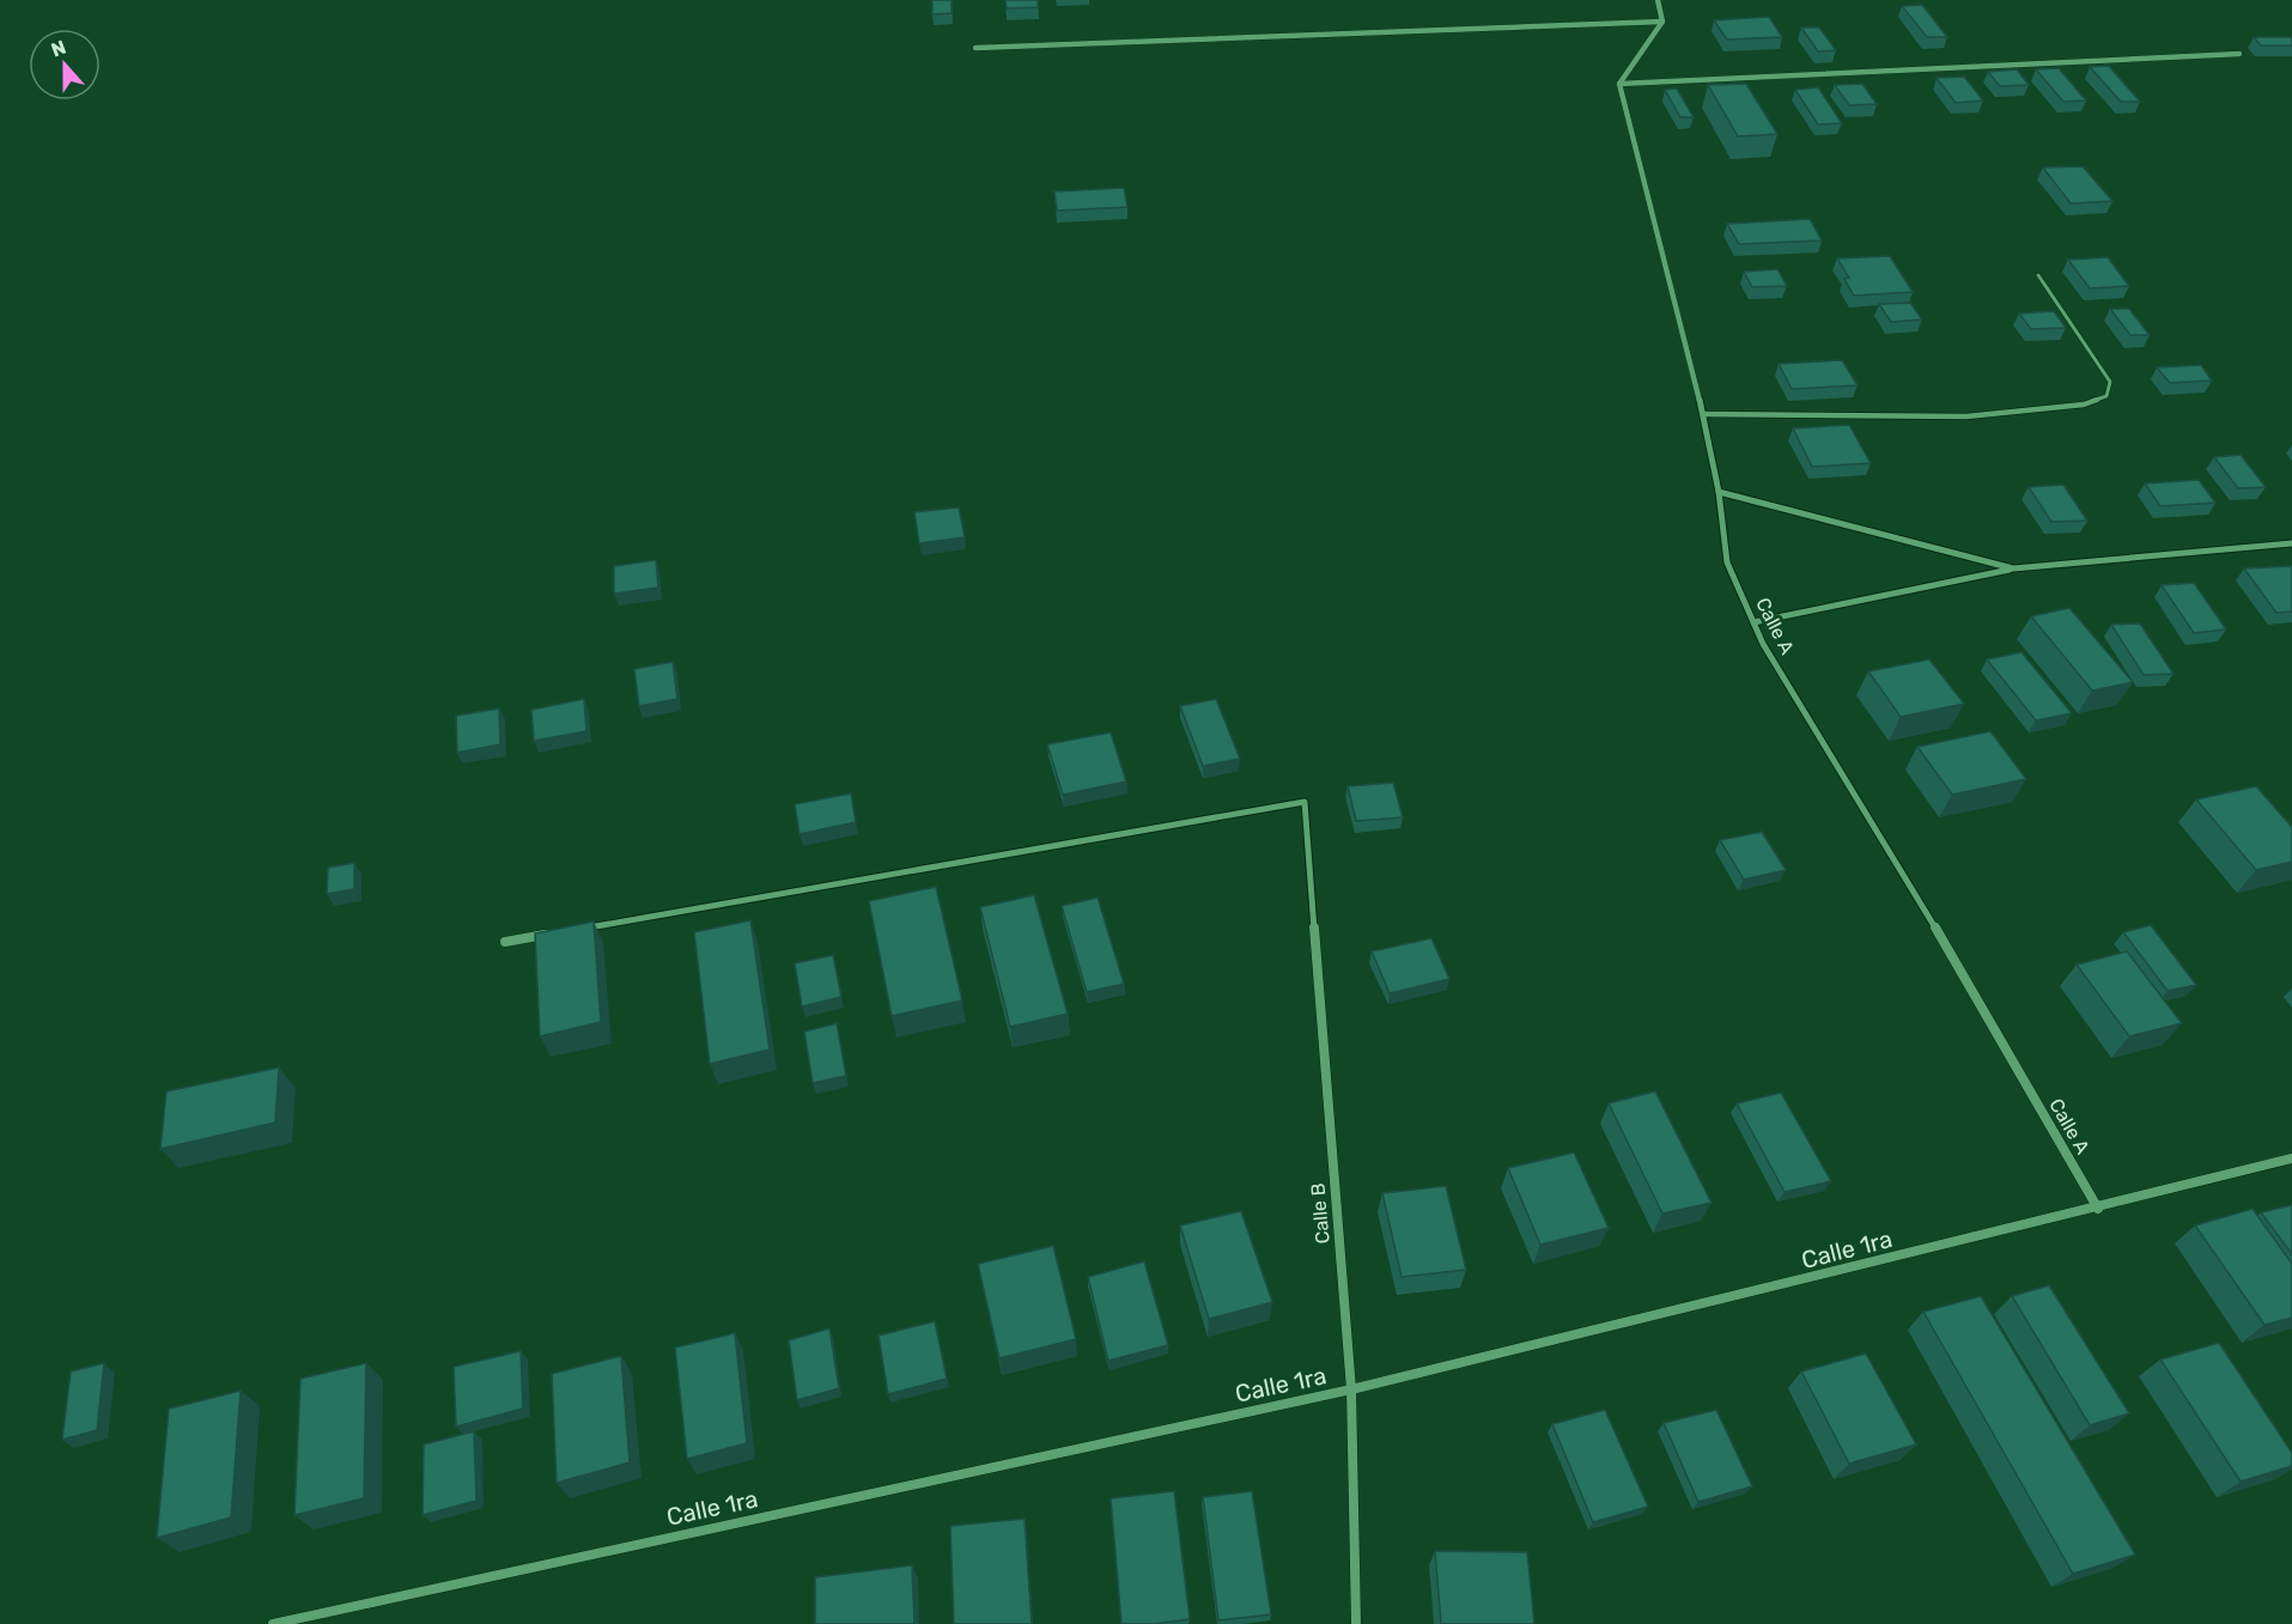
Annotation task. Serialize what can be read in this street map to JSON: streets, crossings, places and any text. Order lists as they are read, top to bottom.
{
  "streets": {
    "street": ["Calle A", "Calle B", "Calle 1ra"]
  },
  "crossings": [
    ["Calle A", "Calle 1ra"],
    ["Calle B", "Calle 1ra"]
  ],
  "north": "top"
}
